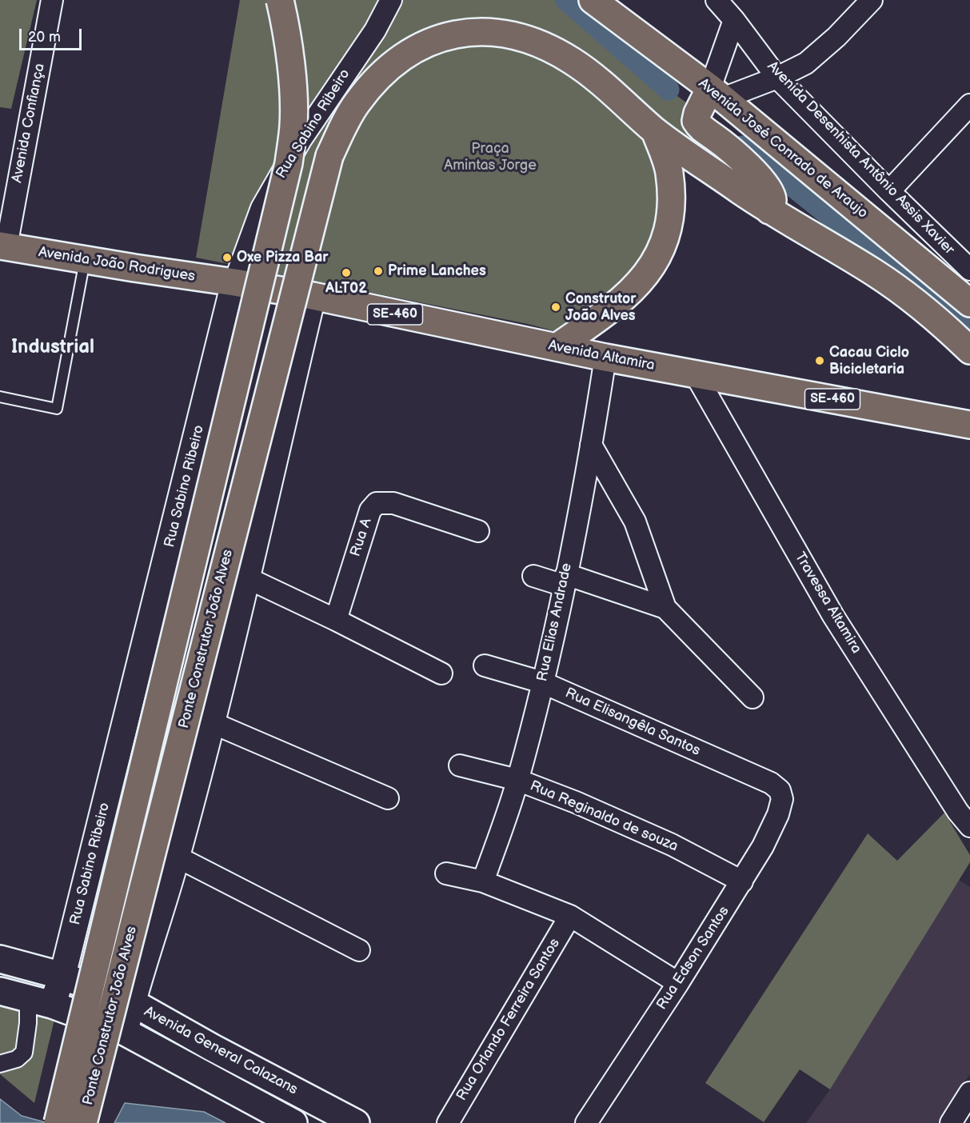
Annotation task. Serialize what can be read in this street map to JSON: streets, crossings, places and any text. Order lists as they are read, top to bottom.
{
  "streets": {
    "main road": [
      "Avenida José Conrado de Araujo",
      "Avenida João Rodrigues",
      "SE-460",
      "Avenida Altamira",
      "Ponte Construtor João Alves",
      "Avenida General Calazans"
    ],
    "street": [
      "Avenida Confiança",
      "Rua Sabino Ribeiro",
      "Avenida Desenhista Antônio Assis Xavier",
      "Rua A",
      "Travessa Altamira",
      "Rua Elias Andrade",
      "Rua Elisangêla Santos",
      "Rua Reginaldo de souza",
      "Rua Edson Santos",
      "Rua Orlando Ferreira Santos"
    ]
  },
  "crossings": [
    ["Avenida Confiança", "Avenida João Rodrigues"],
    ["Rua Sabino Ribeiro", "Avenida João Rodrigues"],
    ["Rua Sabino Ribeiro", "Avenida Altamira"],
    ["Rua Sabino Ribeiro", "Avenida General Calazans"],
    ["Avenida João Rodrigues", "Avenida Altamira"],
    ["Avenida Altamira", "Travessa Altamira"],
    ["Avenida Altamira", "Rua Elias Andrade"],
    ["Rua Elias Andrade", "Rua Elisangêla Santos"],
    ["Rua Elias Andrade", "Rua Reginaldo de souza"],
    ["Rua Elisangêla Santos", "Rua Edson Santos"],
    ["Rua Reginaldo de souza", "Rua Edson Santos"]
  ],
  "districts": ["Industrial"],
  "parks": ["Praça Amintas Jorge"],
  "places": [
    "Oxe Pizza Bar",
    "Prime Lanches",
    "ALT02",
    "Construtor João Alves",
    "Cacau Ciclo Bicicletaria"
  ],
  "scale_bar": "20 m"
}
